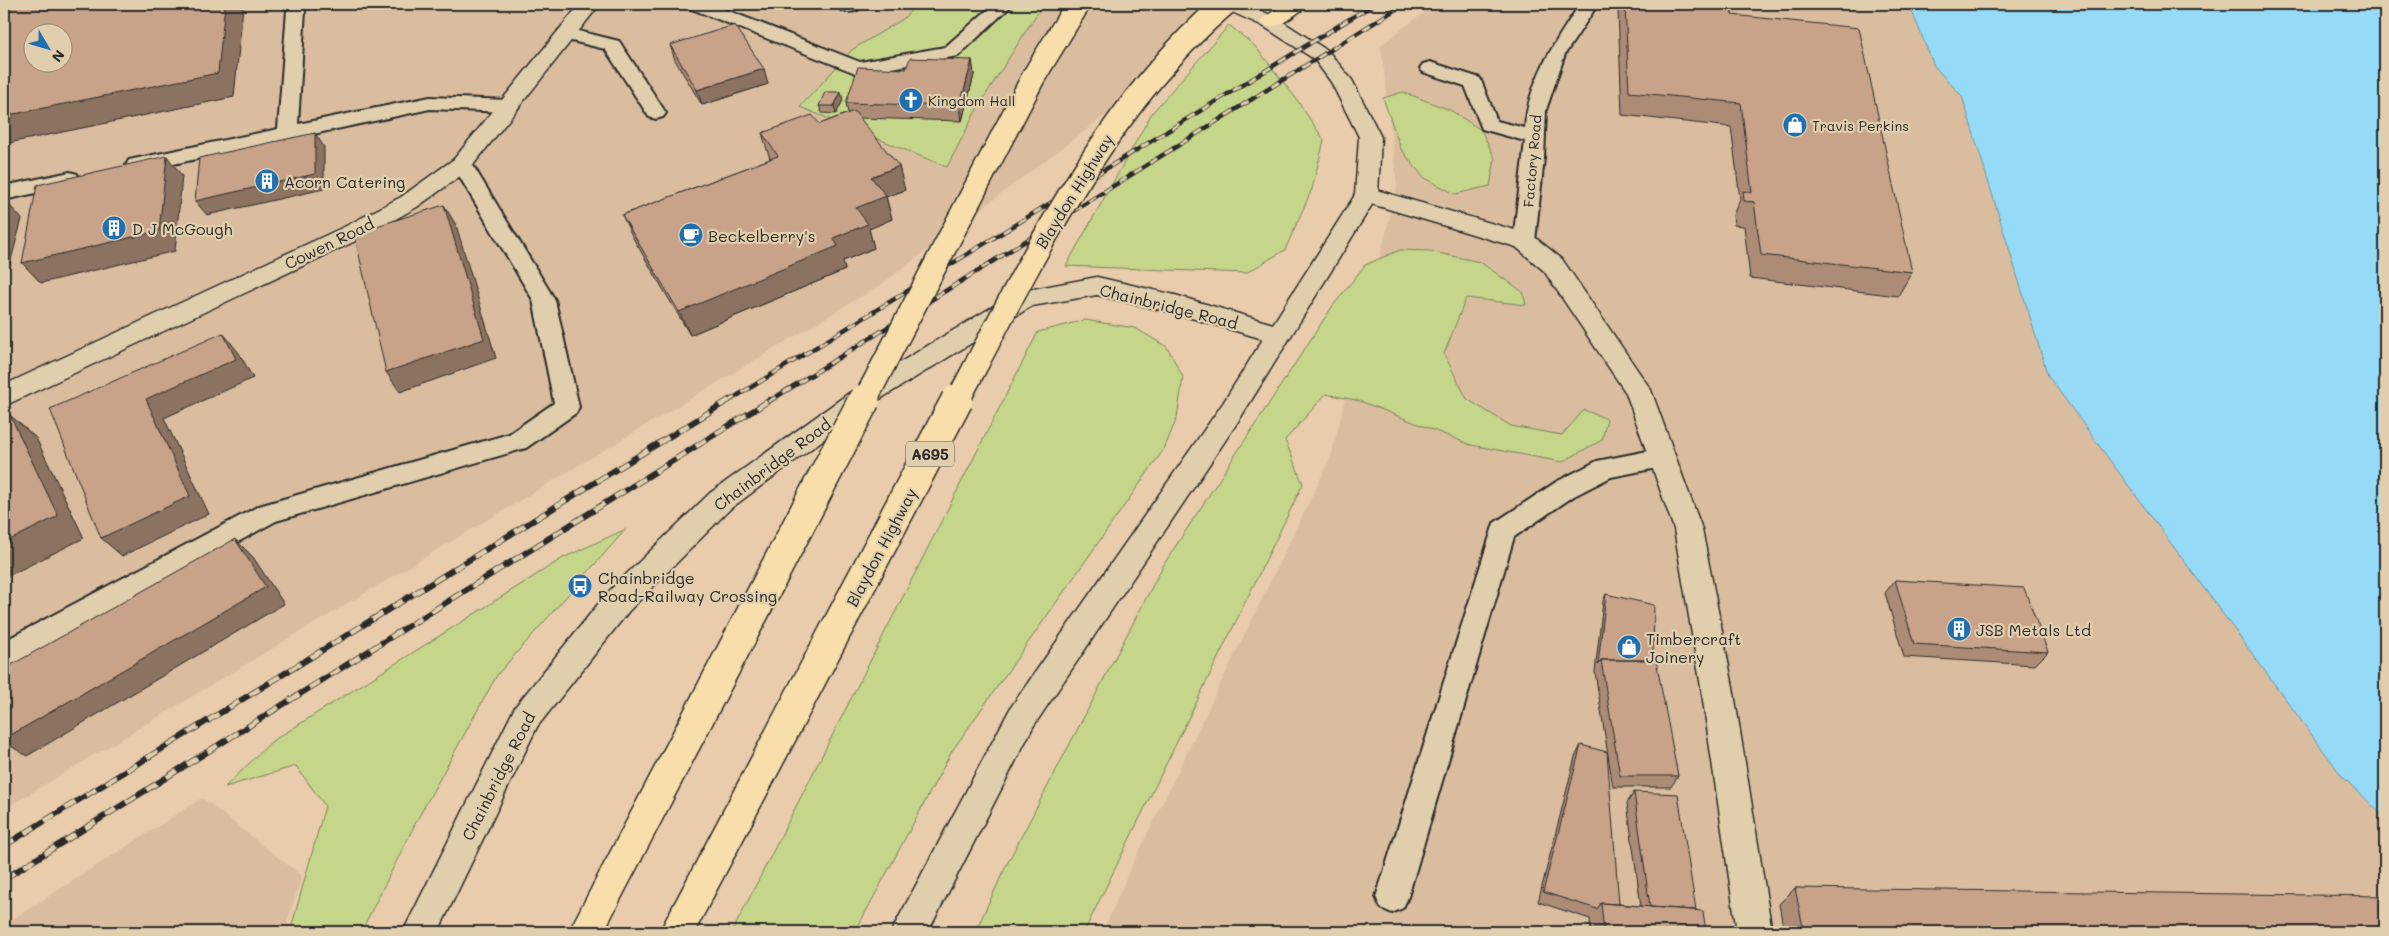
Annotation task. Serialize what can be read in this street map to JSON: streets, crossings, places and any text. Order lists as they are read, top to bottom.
{
  "streets": {
    "main road": [
      "Blaydon Highway",
      "Cowen Road",
      "Chainbridge Road",
      "A695"
    ],
    "lane": ["Factory Road"]
  },
  "places": {
    "church": ["Kingdom Hall"],
    "shop": ["Travis Perkins", "Timbercraft Joinery"],
    "building": ["Acorn Catering", "D J McGough", "JSB Metals Ltd"],
    "cafe": ["Beckelberry's"],
    "bus stop": ["Chainbridge Road-Railway Crossing"]
  },
  "north": "bottom right"
}
